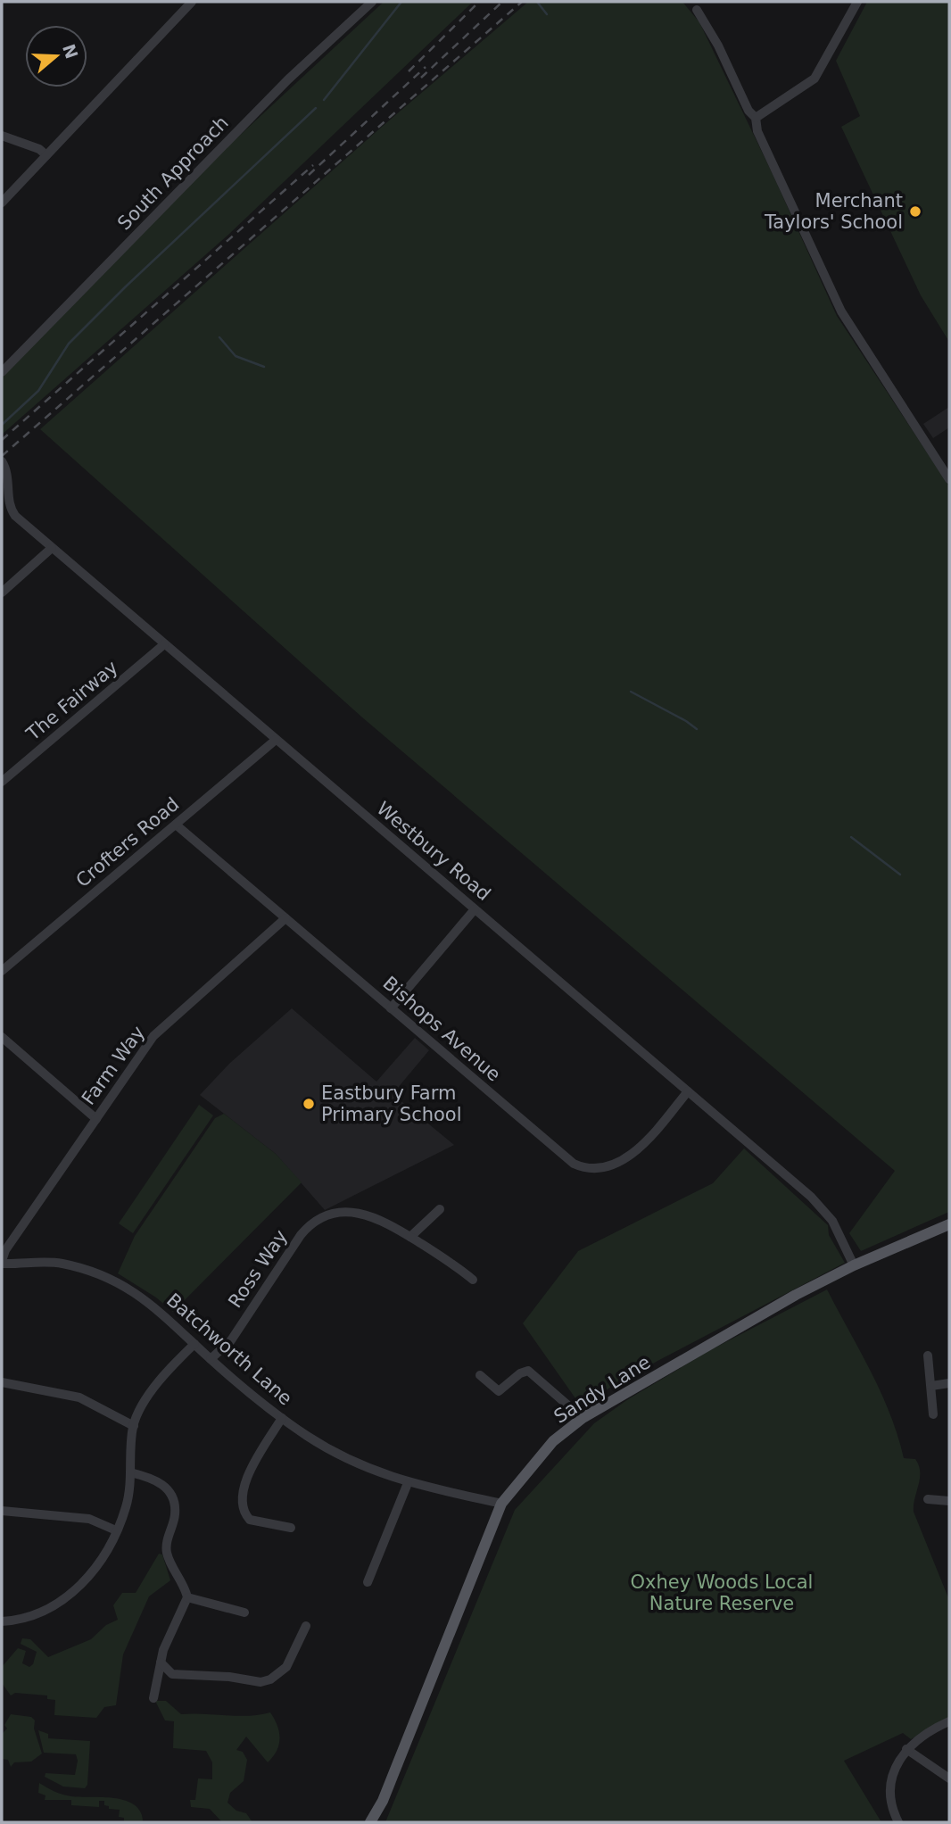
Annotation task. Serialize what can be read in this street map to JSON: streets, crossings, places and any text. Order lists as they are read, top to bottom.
{
  "streets": {
    "main road": ["Sandy Lane"],
    "street": [
      "South Approach",
      "The Fairway",
      "Crofters Road",
      "Westbury Road",
      "Bishops Avenue",
      "Farm Way",
      "Ross Way",
      "Batchworth Lane"
    ]
  },
  "crossings": [
    ["The Fairway", "Westbury Road"],
    ["Crofters Road", "Westbury Road"],
    ["Crofters Road", "Bishops Avenue"],
    ["Westbury Road", "Bishops Avenue"],
    ["Westbury Road", "Sandy Lane"],
    ["Bishops Avenue", "Farm Way"],
    ["Farm Way", "Batchworth Lane"],
    ["Ross Way", "Batchworth Lane"],
    ["Batchworth Lane", "Sandy Lane"]
  ],
  "parks": ["Oxhey Woods Local Nature Reserve"],
  "places": ["Merchant Taylors' School", "Eastbury Farm Primary School"],
  "north": "right"
}
